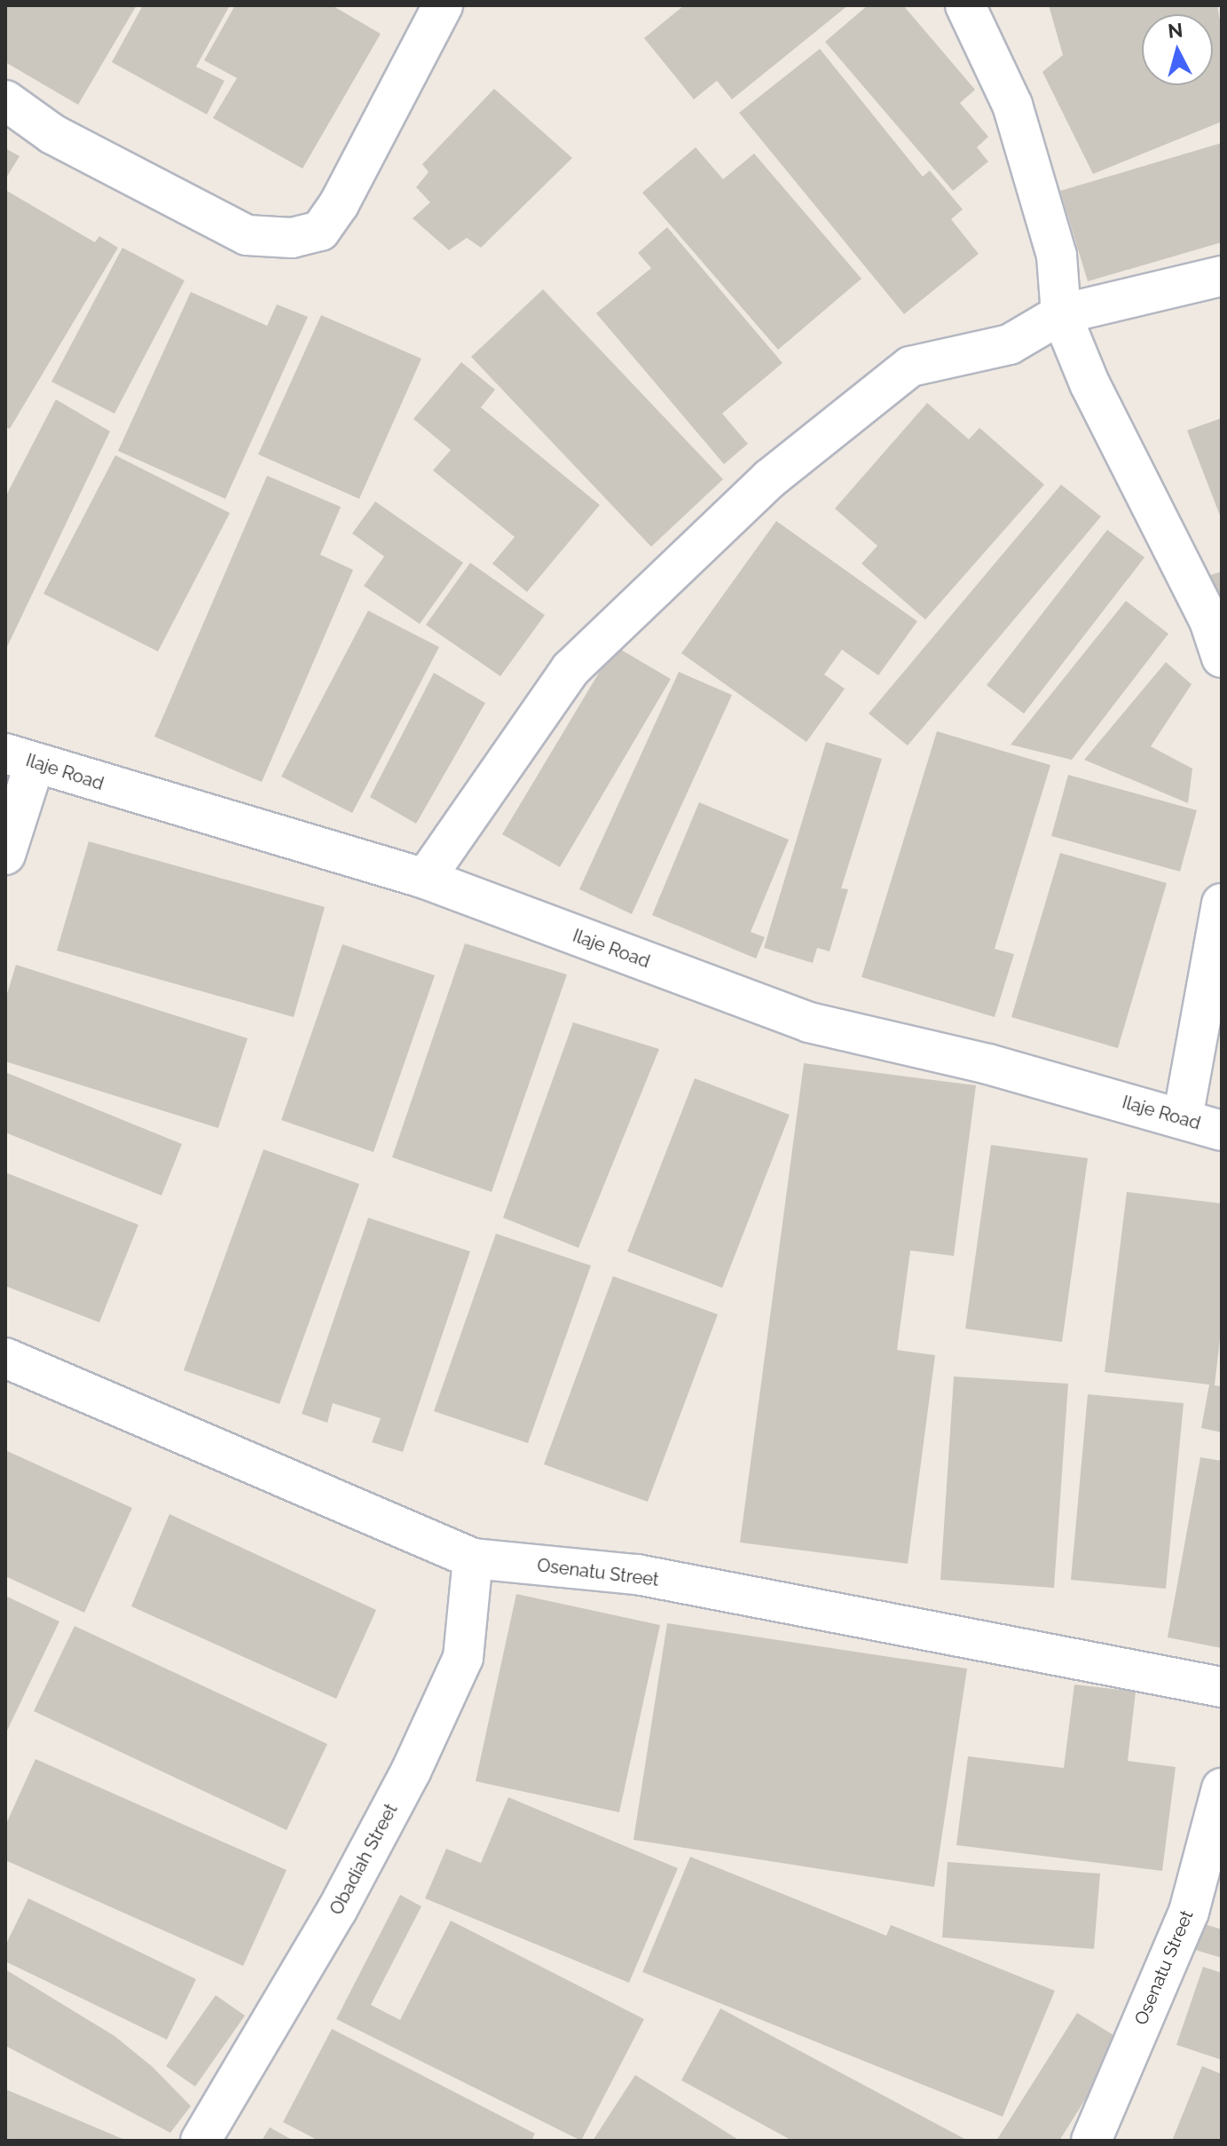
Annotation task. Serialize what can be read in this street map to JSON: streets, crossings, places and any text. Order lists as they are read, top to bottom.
{
  "streets": {
    "street": ["Ilaje Road", "Osenatu Street", "Obadiah Street"]
  },
  "crossings": [
    ["Osenatu Street", "Obadiah Street"]
  ],
  "north": "top"
}
